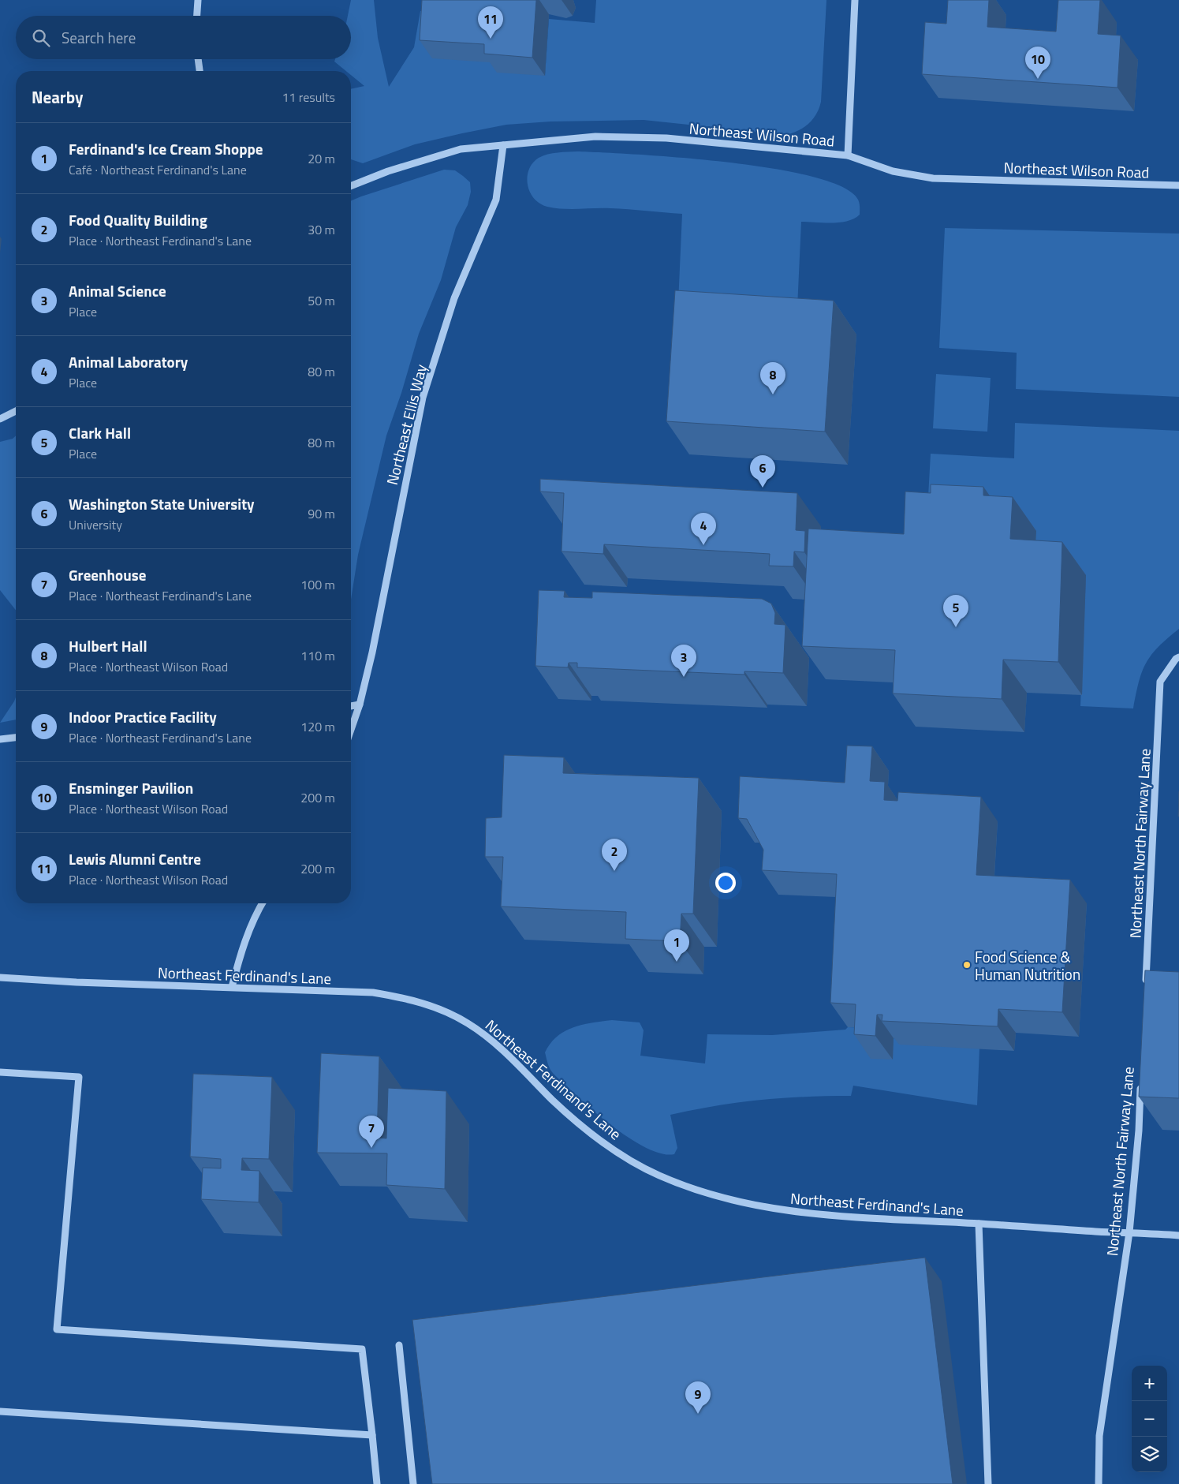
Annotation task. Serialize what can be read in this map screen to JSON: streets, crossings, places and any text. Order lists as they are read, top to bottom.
{
  "streets": {
    "street": [
      "Northeast Wilson Road",
      "Northeast Ellis Way",
      "Northeast North Fairway Lane",
      "Northeast Ferdinand's Lane"
    ]
  },
  "crossings": [
    ["Northeast Wilson Road", "Northeast Ellis Way"],
    ["Northeast North Fairway Lane", "Northeast Ferdinand's Lane"]
  ],
  "places": ["Food Science & Human Nutrition"],
  "page": {
    "pins": [
      "11",
      "10",
      "8",
      "6",
      "4",
      "5",
      "3",
      "2",
      "1",
      "7",
      "9"
    ],
    "search": "Search here",
    "heading": ["Nearby", "11 results"],
    "list": [
      {
        "mark": "1",
        "name": "Ferdinand's Ice Cream Shoppe",
        "note": "Café · Northeast Ferdinand's Lane",
        "value": "20 m"
      },
      {
        "mark": "2",
        "name": "Food Quality Building",
        "note": "Place · Northeast Ferdinand's Lane",
        "value": "30 m"
      },
      {
        "mark": "3",
        "name": "Animal Science",
        "note": "Place",
        "value": "50 m"
      },
      {
        "mark": "4",
        "name": "Animal Laboratory",
        "note": "Place",
        "value": "80 m"
      },
      {
        "mark": "5",
        "name": "Clark Hall",
        "note": "Place",
        "value": "80 m"
      },
      {
        "mark": "6",
        "name": "Washington State University",
        "note": "University",
        "value": "90 m"
      },
      {
        "mark": "7",
        "name": "Greenhouse",
        "note": "Place · Northeast Ferdinand's Lane",
        "value": "100 m"
      },
      {
        "mark": "8",
        "name": "Hulbert Hall",
        "note": "Place · Northeast Wilson Road",
        "value": "110 m"
      },
      {
        "mark": "9",
        "name": "Indoor Practice Facility",
        "note": "Place · Northeast Ferdinand's Lane",
        "value": "120 m"
      },
      {
        "mark": "10",
        "name": "Ensminger Pavilion",
        "note": "Place · Northeast Wilson Road",
        "value": "200 m"
      },
      {
        "mark": "11",
        "name": "Lewis Alumni Centre",
        "note": "Place · Northeast Wilson Road",
        "value": "200 m"
      }
    ],
    "map_buttons": ["+", "−"]
  }
}
